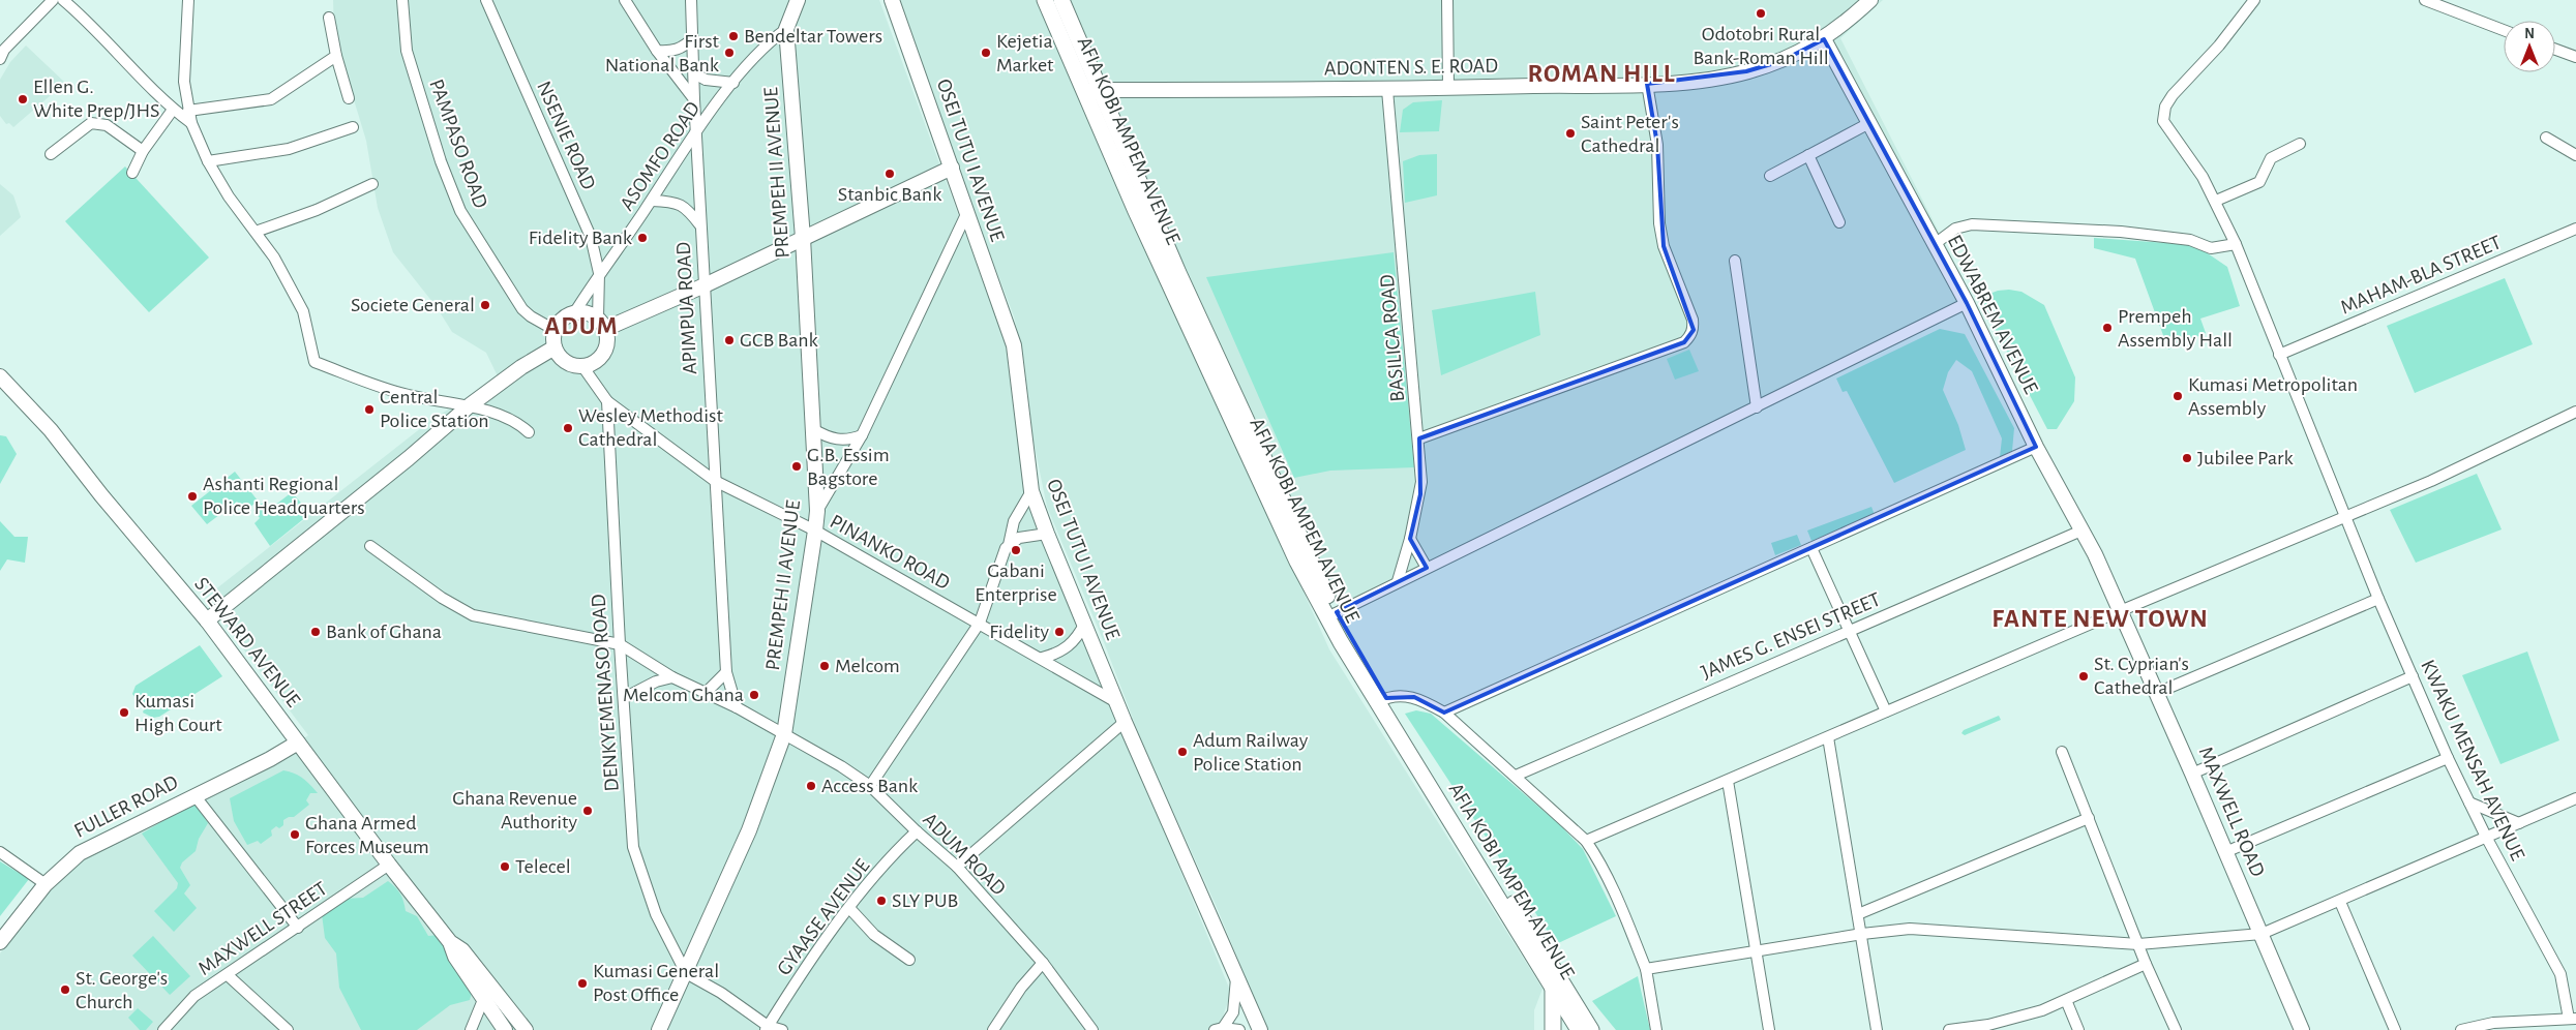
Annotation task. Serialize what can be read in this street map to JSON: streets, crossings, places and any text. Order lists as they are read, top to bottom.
{
  "streets": {
    "main road": ["AFIA KOBI AMPEM AVENUE"],
    "street": [
      "ADONTEN S. E. ROAD",
      "NSENIE ROAD",
      "PAMPASO ROAD",
      "ASOMFO ROAD",
      "OSEI TUTU I AVENUE",
      "PREMPEH II AVENUE",
      "MAHAM-BLA STREET",
      "APIMPUA ROAD",
      "EDWABREM AVENUE",
      "BASILICA ROAD",
      "PINANKO ROAD",
      "JAMES G. ENSEI STREET",
      "STEWARD AVENUE",
      "DENKYEMENASO ROAD",
      "KWAKU MENSAH AVENUE",
      "FULLER ROAD",
      "MAXWELL ROAD",
      "ADUM ROAD",
      "GYAASE AVENUE",
      "MAXWELL STREET"
    ]
  },
  "crossings": [
    ["ADONTEN S. E. ROAD", "AFIA KOBI AMPEM AVENUE"],
    ["ADONTEN S. E. ROAD", "EDWABREM AVENUE"],
    ["ADONTEN S. E. ROAD", "BASILICA ROAD"],
    ["NSENIE ROAD", "ASOMFO ROAD"],
    ["PAMPASO ROAD", "PINANKO ROAD"],
    ["ASOMFO ROAD", "PREMPEH II AVENUE"],
    ["ASOMFO ROAD", "APIMPUA ROAD"],
    ["OSEI TUTU I AVENUE", "PINANKO ROAD"],
    ["PREMPEH II AVENUE", "PINANKO ROAD"],
    ["PREMPEH II AVENUE", "DENKYEMENASO ROAD"],
    ["PREMPEH II AVENUE", "ADUM ROAD"],
    ["MAHAM-BLA STREET", "KWAKU MENSAH AVENUE"],
    ["APIMPUA ROAD", "PINANKO ROAD"],
    ["APIMPUA ROAD", "ADUM ROAD"],
    ["EDWABREM AVENUE", "JAMES G. ENSEI STREET"],
    ["EDWABREM AVENUE", "MAXWELL ROAD"],
    ["PINANKO ROAD", "DENKYEMENASO ROAD"],
    ["STEWARD AVENUE", "FULLER ROAD"],
    ["STEWARD AVENUE", "MAXWELL STREET"],
    ["DENKYEMENASO ROAD", "ADUM ROAD"],
    ["ADUM ROAD", "GYAASE AVENUE"]
  ],
  "districts": ["ROMAN HILL", "ADUM", "FANTE NEW TOWN"],
  "places": [
    "Odotobri Rural Bank-Roman Hill",
    "Bendeltar Towers",
    "First National Bank",
    "Kejetia Market",
    "Ellen G. White Prep/JHS",
    "Saint Peter's Cathedral",
    "Stanbic Bank",
    "Fidelity Bank",
    "Societe General",
    "Prempeh Assembly Hall",
    "GCB Bank",
    "Kumasi Metropolitan Assembly",
    "Central Police Station",
    "Wesley Methodist Cathedral",
    "Jubilee Park",
    "G.B. Essim Bagstore",
    "Ashanti Regional Police Headquarters",
    "Gabani Enterprise",
    "Bank of Ghana",
    "Fidelity",
    "Melcom",
    "St. Cyprian's Cathedral",
    "Melcom Ghana",
    "Kumasi High Court",
    "Adum Railway Police Station",
    "Access Bank",
    "Ghana Revenue Authority",
    "Ghana Armed Forces Museum",
    "Telecel",
    "SLY PUB",
    "Kumasi General Post Office",
    "St. George's Church"
  ],
  "north": "top"
}
